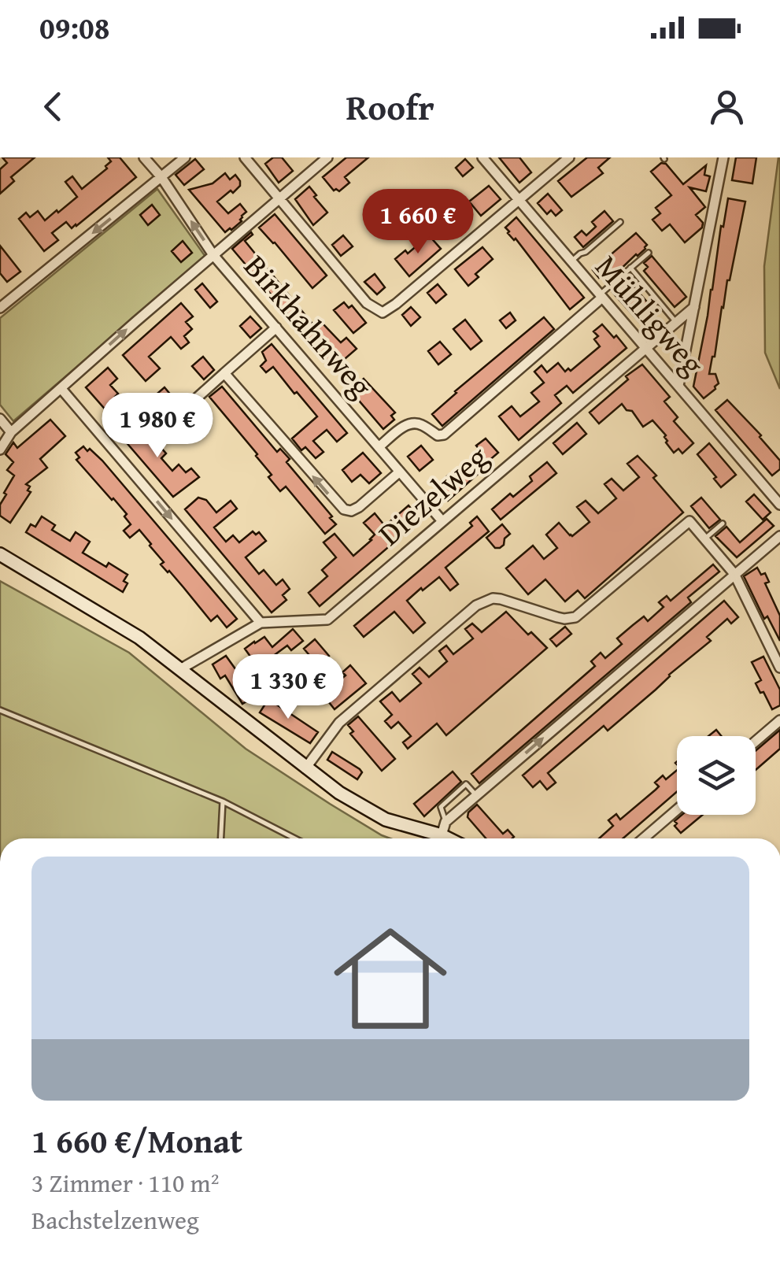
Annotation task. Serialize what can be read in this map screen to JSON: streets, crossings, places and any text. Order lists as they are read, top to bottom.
{
  "streets": {
    "street": ["Mühligweg", "Birkhahnweg", "Diezelweg"]
  },
  "crossings": [
    ["Mühligweg", "Diezelweg"],
    ["Birkhahnweg", "Diezelweg"]
  ],
  "page": {
    "status": "09:08",
    "header": "Roofr",
    "price": ["1 660 €", "1 980 €", "1 330 €"],
    "list": [
      {
        "name": "1 660 €/Monat",
        "note": "3 Zimmer · 110 m² · Bachstelzenweg"
      }
    ]
  }
}
